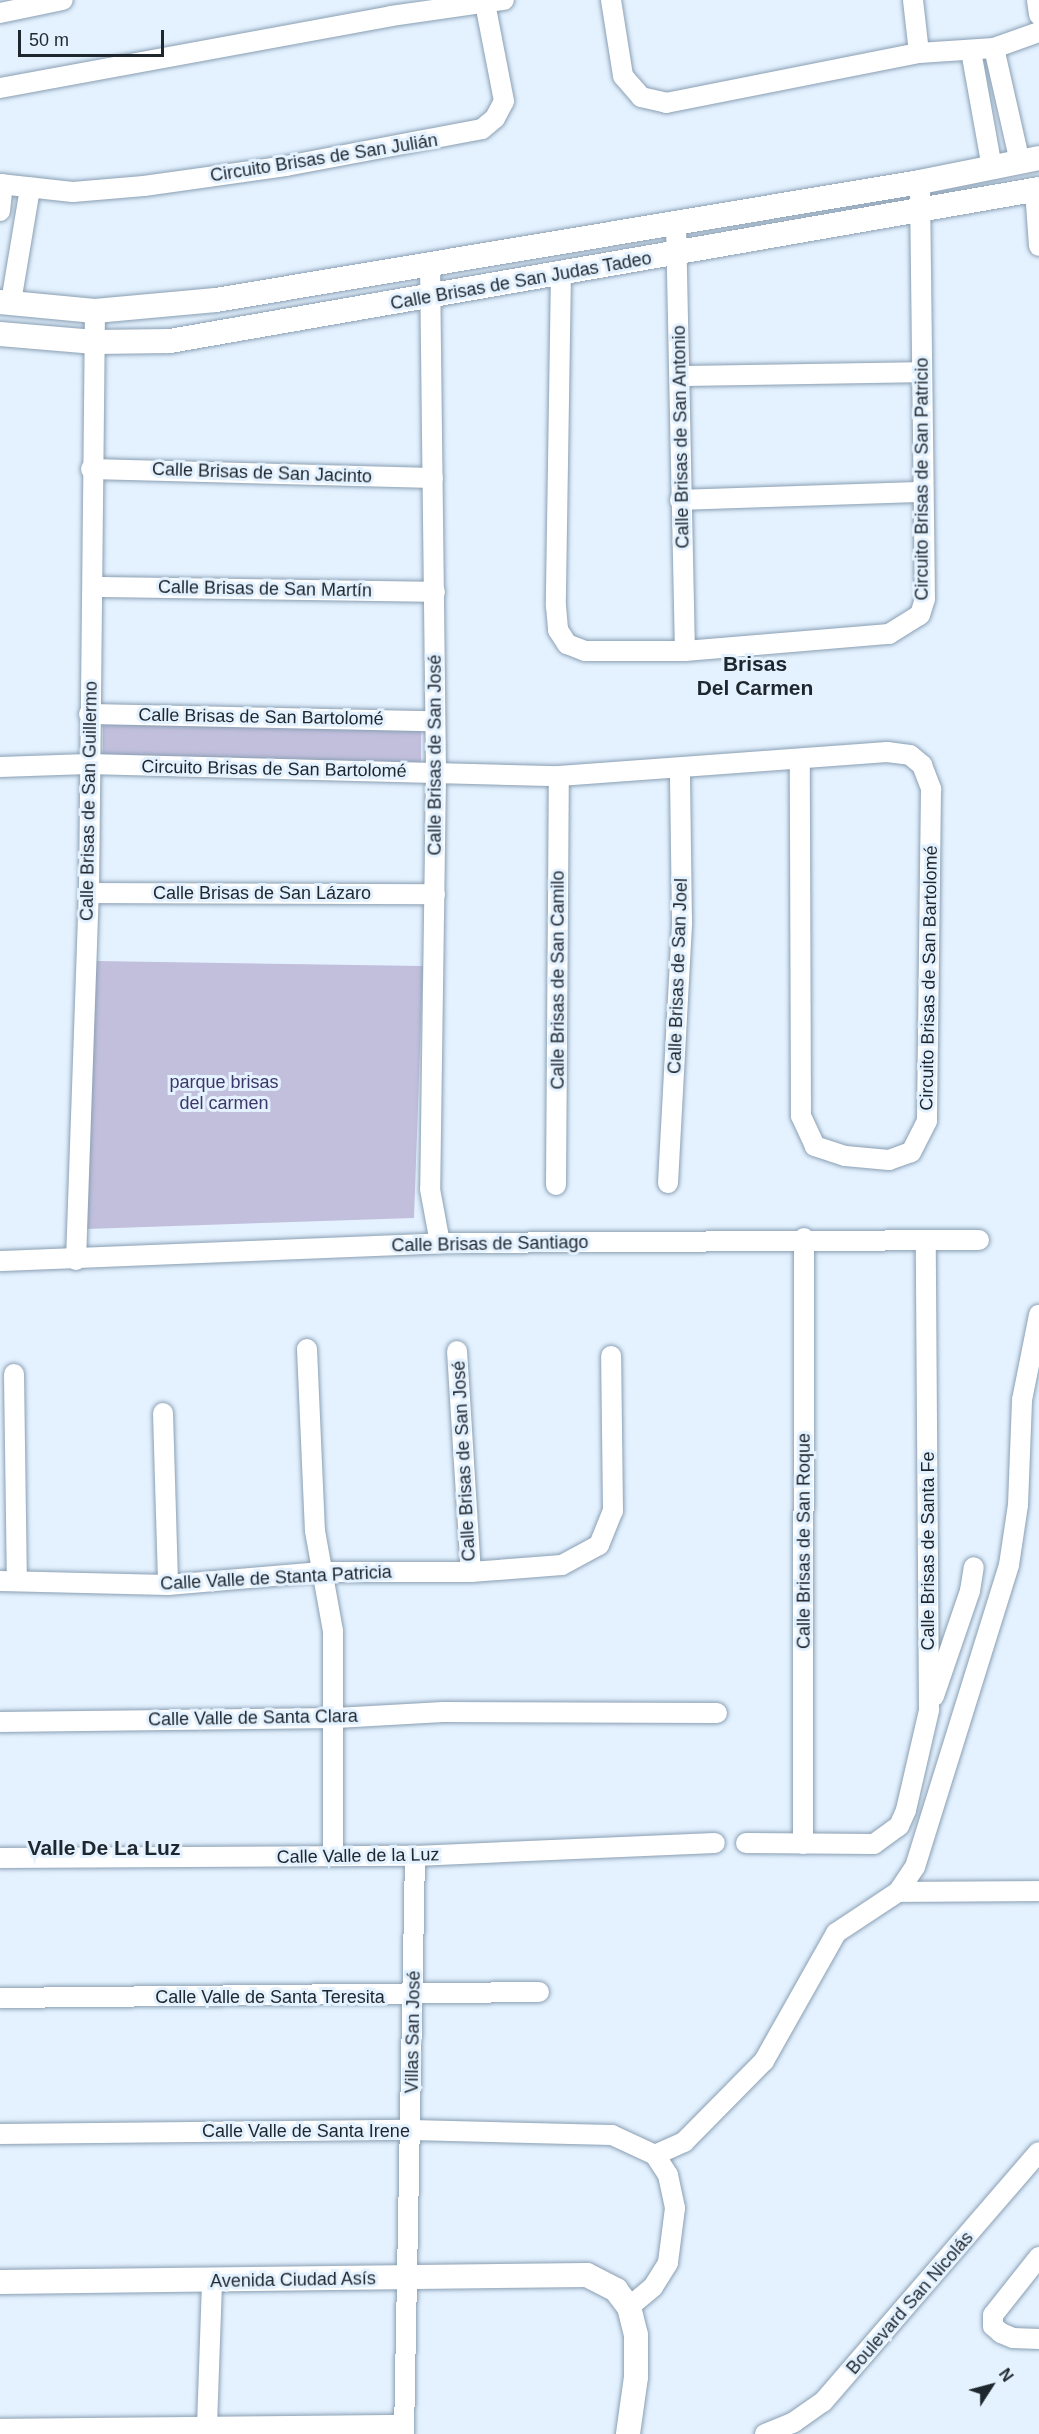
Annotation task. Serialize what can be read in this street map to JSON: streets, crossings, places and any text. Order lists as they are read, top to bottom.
{
  "streets": {
    "street": [
      "Circuito Brisas de San Julián",
      "Calle Brisas de San Judas Tadeo",
      "Calle Brisas de San Antonio",
      "Calle Brisas de San Jacinto",
      "Circuito Brisas de San Patricio",
      "Calle Brisas de San Martín",
      "Calle Brisas de San Bartolomé",
      "Calle Brisas de San José",
      "Circuito Brisas de San Bartolomé",
      "Calle Brisas de San Guillermo",
      "Calle Brisas de San Lázaro",
      "Calle Brisas de San Joel",
      "Calle Brisas de San Camilo",
      "Calle Brisas de Santiago",
      "Calle Brisas de San Roque",
      "Calle Brisas de Santa Fe",
      "Calle Valle de Stanta Patricia",
      "Calle Valle de Santa Clara",
      "Calle Valle de la Luz",
      "Calle Valle de Santa Teresita",
      "Villas San José",
      "Calle Valle de Santa Irene",
      "Avenida Ciudad Asís",
      "Boulevard San Nicolás"
    ]
  },
  "crossings": [
    ["Calle Brisas de San Judas Tadeo", "Calle Brisas de San Antonio"],
    ["Calle Brisas de San Judas Tadeo", "Circuito Brisas de San Patricio"],
    ["Calle Brisas de San Judas Tadeo", "Calle Brisas de San José"],
    ["Calle Brisas de San Judas Tadeo", "Calle Brisas de San Guillermo"],
    ["Calle Brisas de San Antonio", "Circuito Brisas de San Patricio"],
    ["Calle Brisas de San Jacinto", "Calle Brisas de San José"],
    ["Calle Brisas de San Jacinto", "Calle Brisas de San Guillermo"],
    ["Calle Brisas de San Martín", "Calle Brisas de San José"],
    ["Calle Brisas de San Martín", "Calle Brisas de San Guillermo"],
    ["Calle Brisas de San Bartolomé", "Calle Brisas de San José"],
    ["Calle Brisas de San Bartolomé", "Calle Brisas de San Guillermo"],
    ["Calle Brisas de San José", "Circuito Brisas de San Bartolomé"],
    ["Calle Brisas de San José", "Calle Brisas de San Lázaro"],
    ["Calle Brisas de San José", "Calle Brisas de Santiago"],
    ["Calle Brisas de San José", "Calle Valle de Stanta Patricia"],
    ["Circuito Brisas de San Bartolomé", "Calle Brisas de San Guillermo"],
    ["Circuito Brisas de San Bartolomé", "Calle Brisas de San Joel"],
    ["Circuito Brisas de San Bartolomé", "Calle Brisas de San Camilo"],
    ["Calle Brisas de San Guillermo", "Calle Brisas de San Lázaro"],
    ["Calle Brisas de San Guillermo", "Calle Brisas de Santiago"],
    ["Calle Brisas de Santiago", "Calle Brisas de San Roque"],
    ["Calle Brisas de Santiago", "Calle Brisas de Santa Fe"],
    ["Calle Brisas de San Roque", "Calle Brisas de Santa Fe"],
    ["Calle Valle de la Luz", "Villas San José"],
    ["Calle Valle de Santa Teresita", "Villas San José"],
    ["Villas San José", "Calle Valle de Santa Irene"],
    ["Villas San José", "Avenida Ciudad Asís"]
  ],
  "districts": ["Brisas Del Carmen", "Valle De La Luz"],
  "parks": ["parque brisas del carmen"],
  "scale_bar": "50 m",
  "north": "top right"
}
